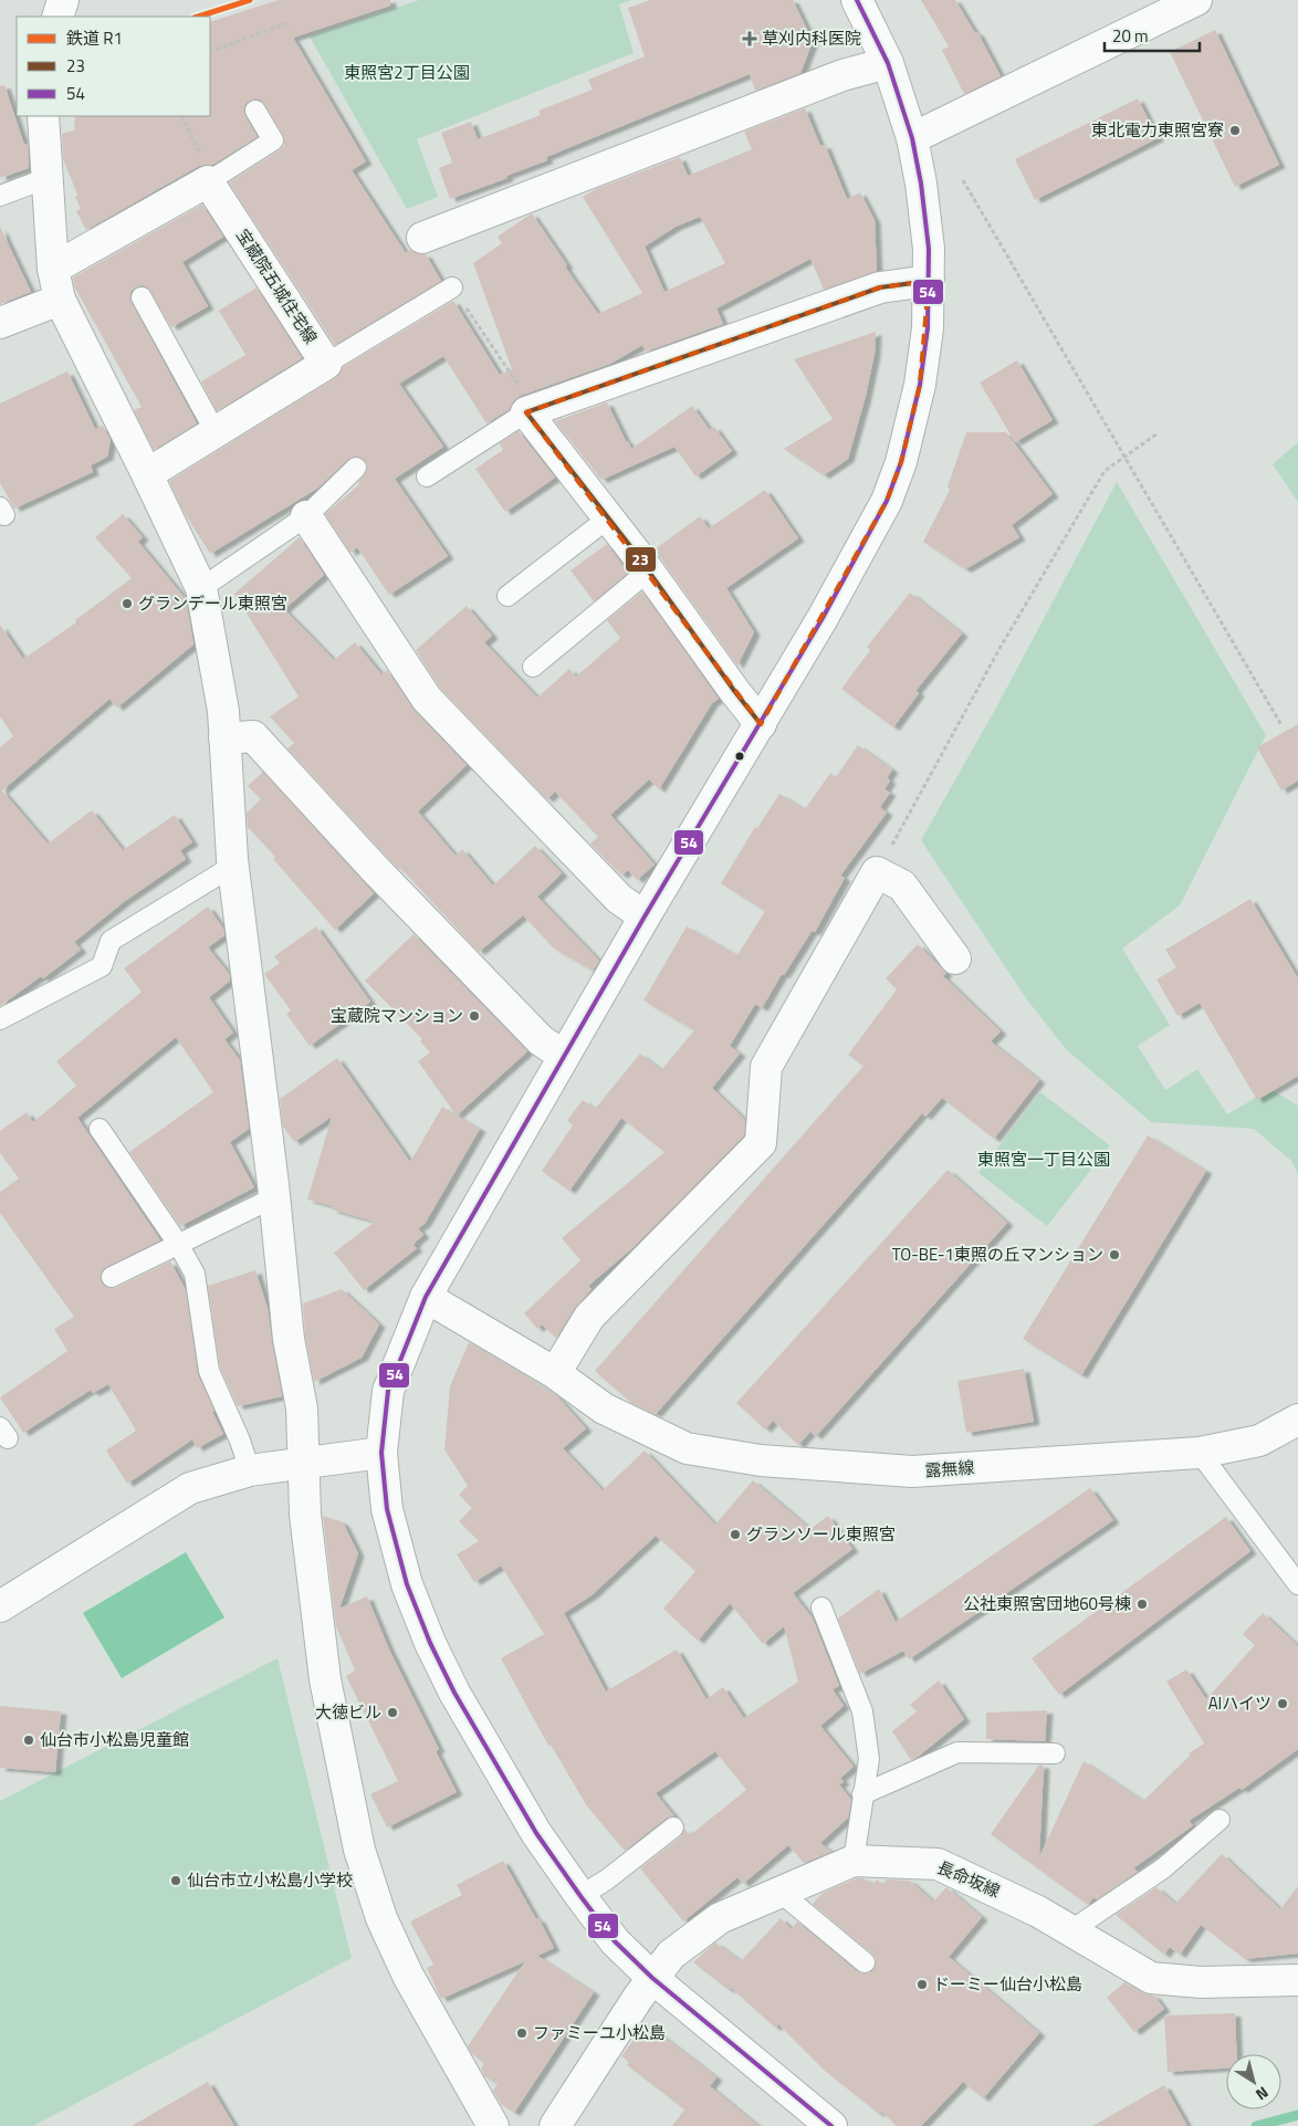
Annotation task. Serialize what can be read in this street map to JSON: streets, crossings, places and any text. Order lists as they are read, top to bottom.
{
  "streets": {
    "street": ["宝蔵院五城住宅線", "露無線", "長命坂線"]
  },
  "parks": ["東照宮2丁目公園", "東照宮一丁目公園"],
  "places": {
    "health": ["草刈内科医院"],
    "other": [
      "東北電力東照宮寮",
      "グランデール東照宮",
      "宝蔵院マンション",
      "TO-BE-1東照の丘マンション",
      "グランソール東照宮",
      "公社東照宮団地60号棟",
      "AIハイツ",
      "大徳ビル",
      "仙台市小松島児童館",
      "仙台市立小松島小学校",
      "ドーミー仙台小松島",
      "ファミーユ小松島"
    ]
  },
  "lines": ["rail line R1", "transit line 54", "transit line 23"],
  "legend": ["鉄道 R1", "23", "54"],
  "scale_bar": "20 m",
  "north": "bottom right"
}
